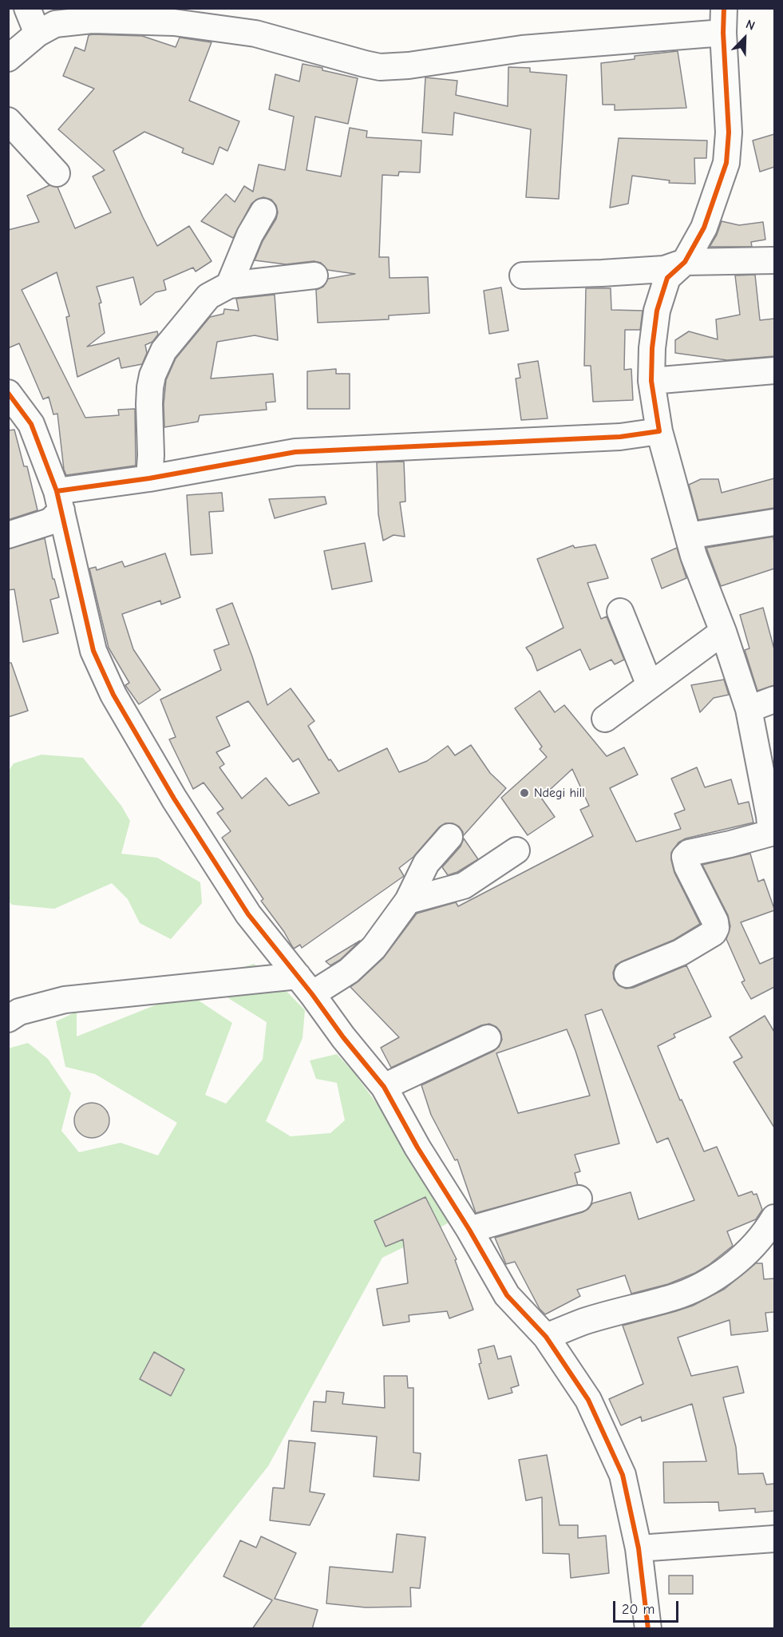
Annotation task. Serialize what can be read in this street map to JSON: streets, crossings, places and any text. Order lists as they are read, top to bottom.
{
  "places": ["Ndegi hill"],
  "scale_bar": "20 m",
  "north": "top right"
}
